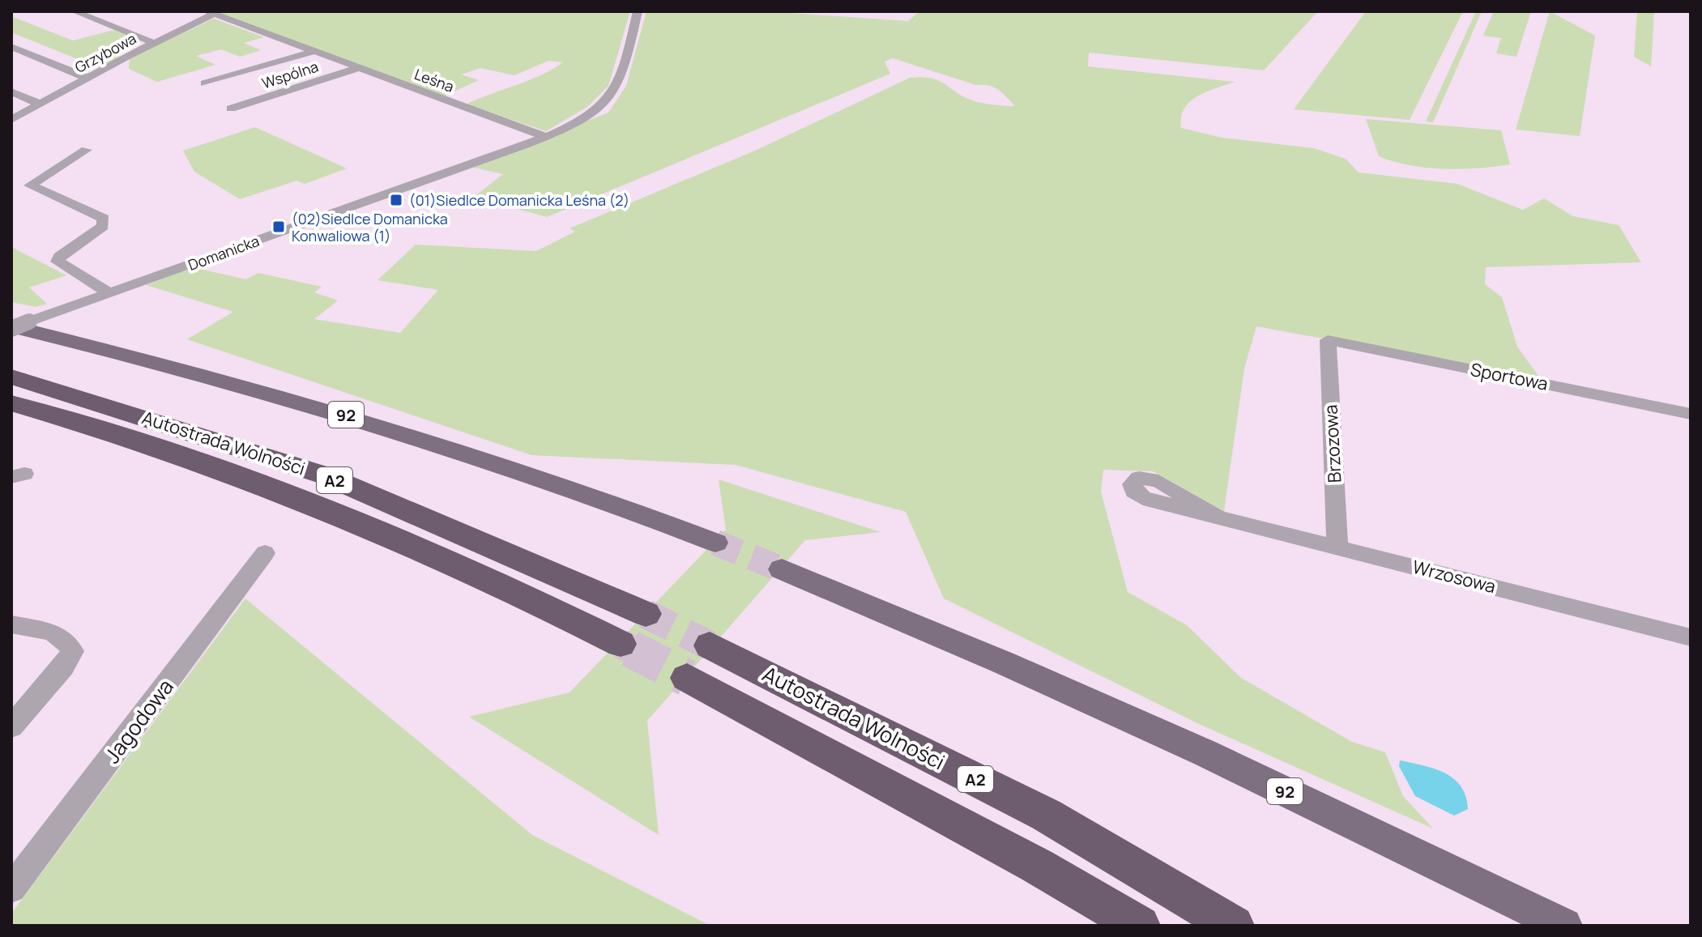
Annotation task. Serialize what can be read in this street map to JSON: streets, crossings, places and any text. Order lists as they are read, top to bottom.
{
  "streets": {
    "highway": ["Autostrada Wolności", "A2"],
    "main road": ["92"],
    "street": [
      "Grzybowa",
      "Wspólna",
      "Leśna",
      "Domanicka",
      "Sportowa",
      "Brzozowa",
      "Wrzosowa",
      "Jagodowa"
    ]
  },
  "crossings": [
    ["Grzybowa", "Leśna"],
    ["Wspólna", "Leśna"],
    ["Leśna", "Domanicka"],
    ["Domanicka", "92"],
    ["Sportowa", "Brzozowa"],
    ["Brzozowa", "Wrzosowa"]
  ],
  "places": {
    "transit": ["(01)Siedlce Domanicka Leśna (2)", "(02)Siedlce Domanicka Konwaliowa (1)"]
  }
}
